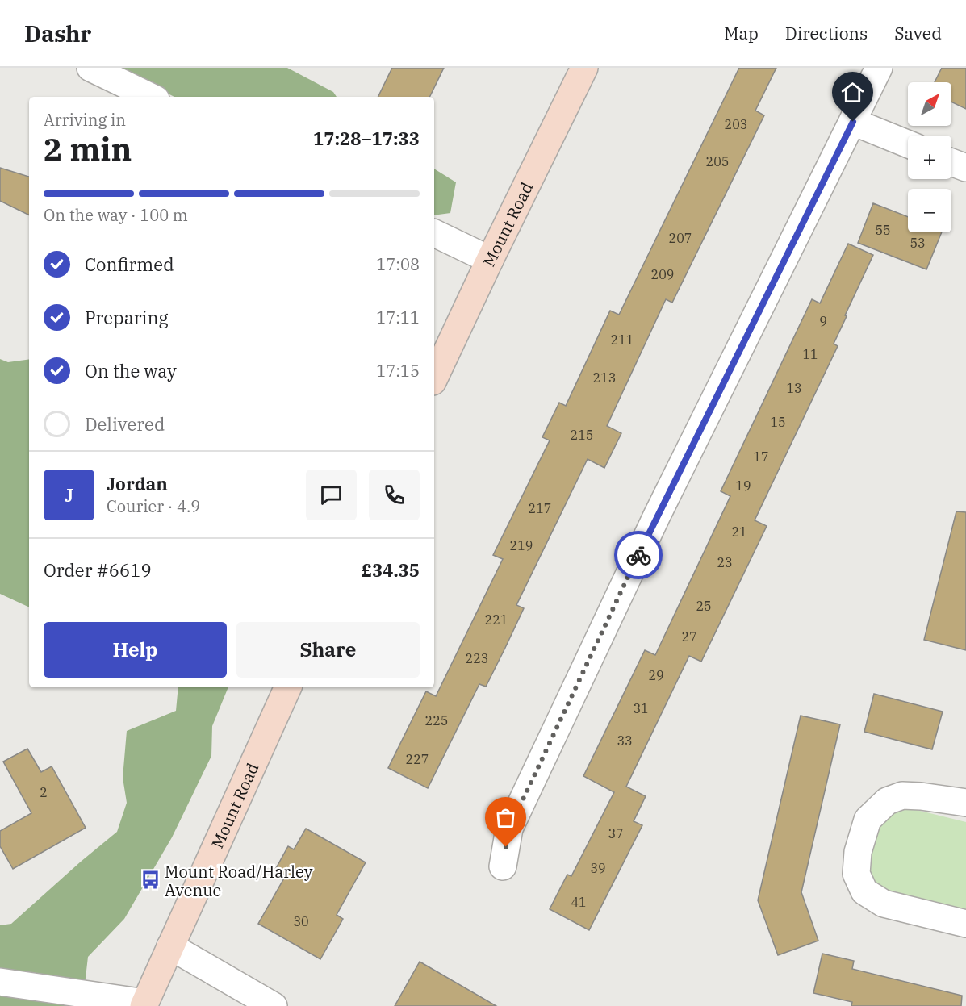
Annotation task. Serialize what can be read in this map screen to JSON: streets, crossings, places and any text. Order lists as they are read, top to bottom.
{
  "streets": {
    "main road": ["Mount Road"]
  },
  "places": {
    "bus stop": ["Mount Road/Harley Avenue"]
  },
  "house_numbers": [
    "203",
    "205",
    "55",
    "207",
    "53",
    "209",
    "9",
    "211",
    "11",
    "213",
    "13",
    "15",
    "215",
    "17",
    "19",
    "217",
    "21",
    "219",
    "23",
    "25",
    "221",
    "27",
    "223",
    "29",
    "31",
    "225",
    "33",
    "227",
    "2",
    "37",
    "39",
    "41",
    "30"
  ],
  "north": "top right",
  "page": {
    "header": "Dashr",
    "nav": ["Map", "Directions", "Saved"],
    "map_buttons": ["+", "−"],
    "heading": ["2 min", "Arriving in", "17:28–17:33"],
    "panel": [
      "Jordan",
      "Courier · 4.9",
      "Order #6619",
      "£34.35"
    ],
    "bar": "On the way · 100 m",
    "list": [
      ["Confirmed", "17:08"],
      ["Preparing", "17:11"],
      ["On the way", "17:15"],
      "Delivered"
    ],
    "round": "J",
    "buttons": ["Help", "Share"]
  }
}
